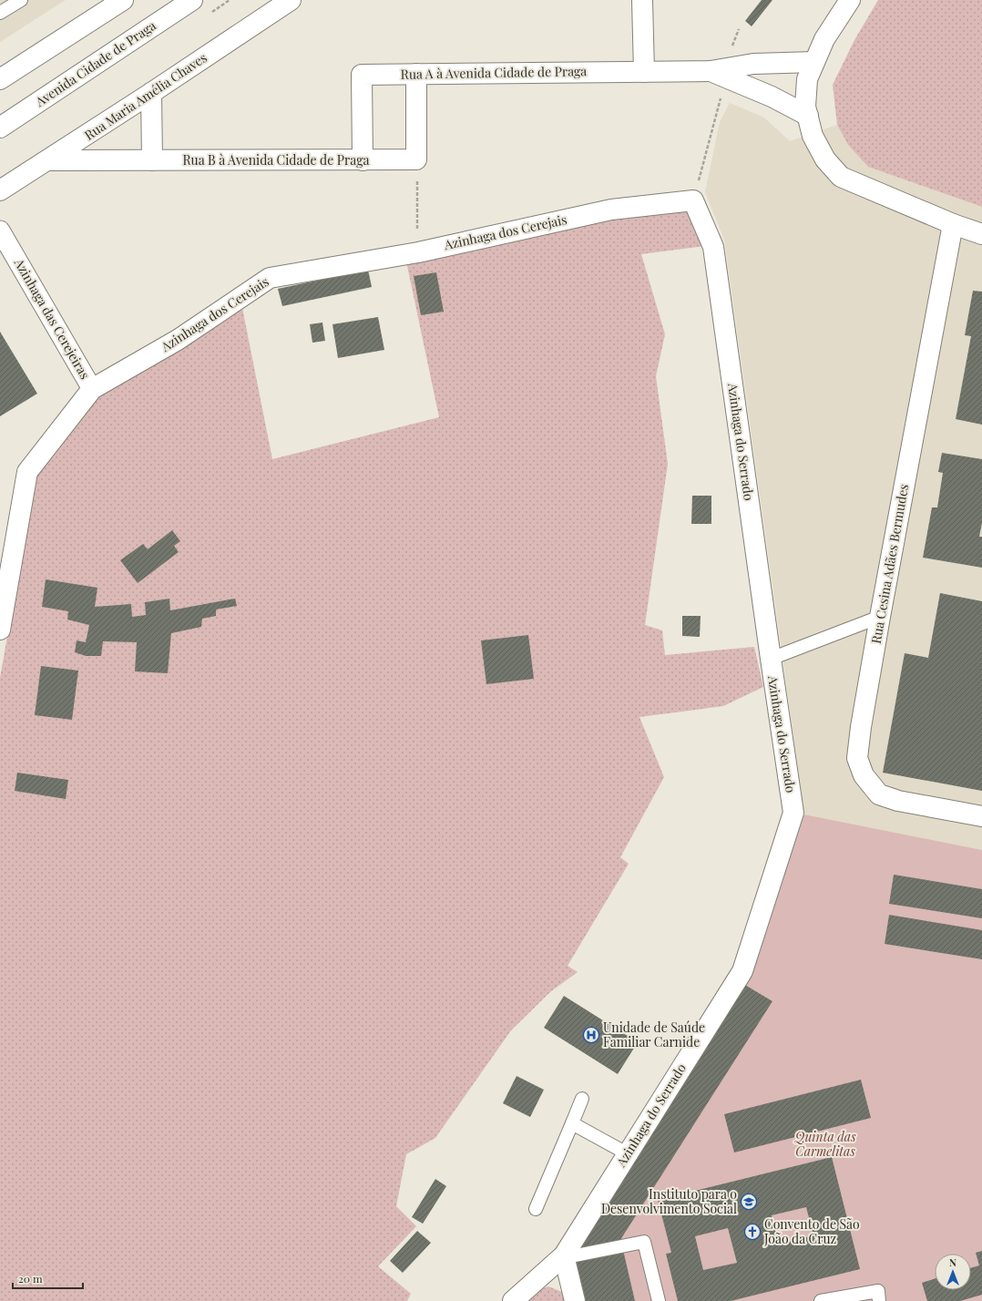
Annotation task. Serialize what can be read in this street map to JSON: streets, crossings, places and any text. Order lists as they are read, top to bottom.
{
  "streets": {
    "street": [
      "Avenida Cidade de Praga",
      "Rua A à Avenida Cidade de Praga",
      "Rua Maria Amélia Chaves",
      "Rua B à Avenida Cidade de Praga",
      "Azinhaga dos Cerejais",
      "Azinhaga das Cerejeiras",
      "Azinhaga do Serrado",
      "Rua Cesina Adães Bermudes"
    ]
  },
  "crossings": [
    ["Rua A à Avenida Cidade de Praga", "Rua B à Avenida Cidade de Praga"],
    ["Rua Maria Amélia Chaves", "Rua B à Avenida Cidade de Praga"],
    ["Azinhaga dos Cerejais", "Azinhaga das Cerejeiras"],
    ["Azinhaga dos Cerejais", "Azinhaga do Serrado"]
  ],
  "parks": ["Quinta das Carmelitas"],
  "places": {
    "hospital": ["Unidade de Saúde Familiar Carnide"],
    "school or university": ["Instituto para o Desenvolvimento Social"],
    "church": ["Convento de São João da Cruz"]
  },
  "scale_bar": "20 m",
  "north": "top"
}
